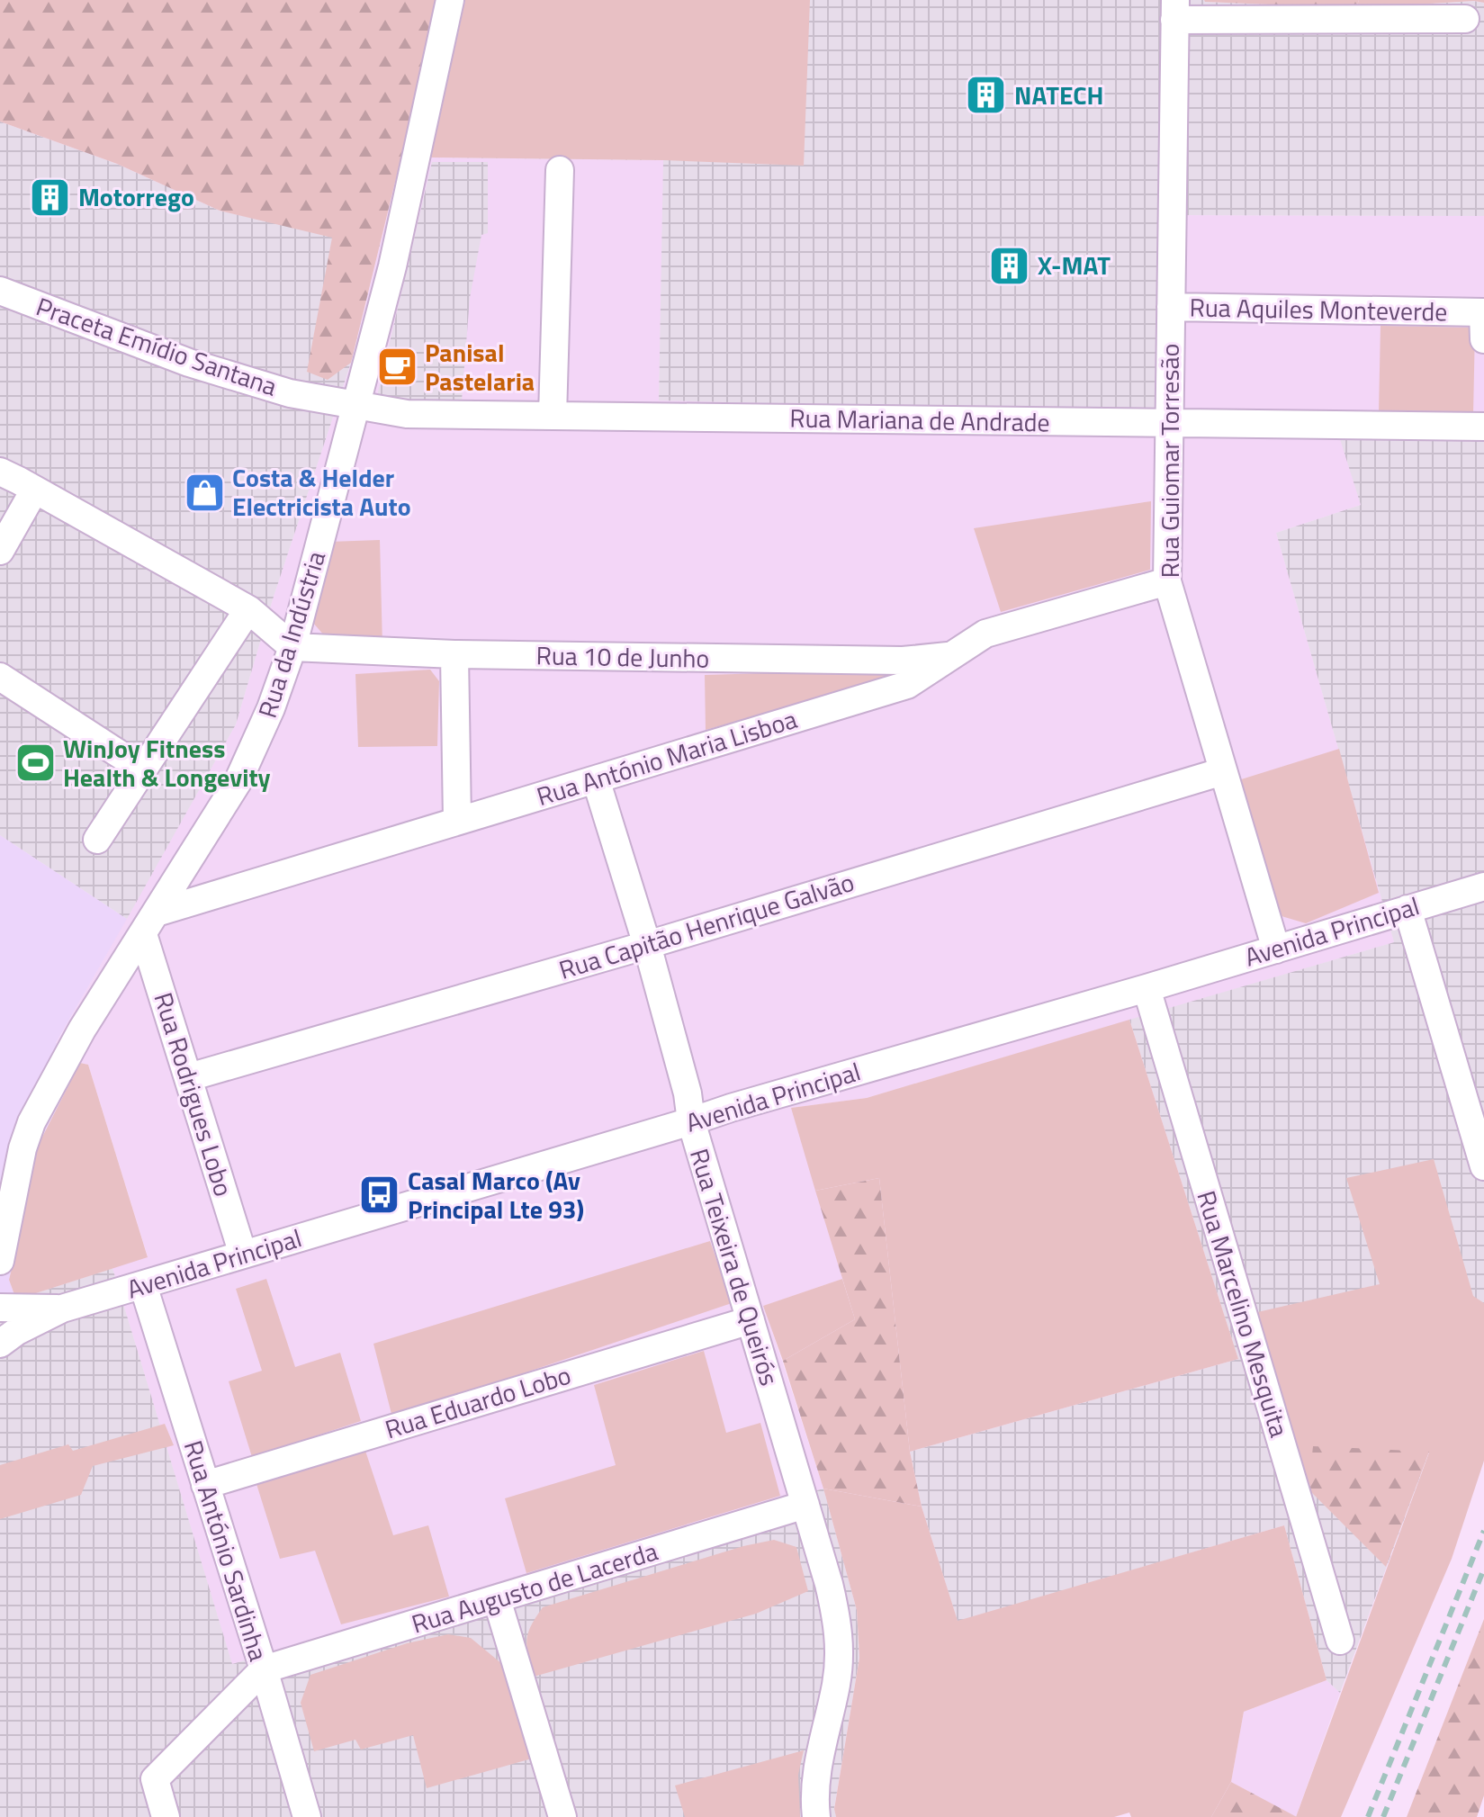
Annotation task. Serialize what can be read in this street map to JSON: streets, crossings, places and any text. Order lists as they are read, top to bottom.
{
  "streets": {
    "street": [
      "Rua Aquiles Monteverde",
      "Praceta Emídio Santana",
      "Rua Mariana de Andrade",
      "Rua Guiomar Torresão",
      "Rua da Indústria",
      "Rua 10 de Junho",
      "Rua António Maria Lisboa",
      "Rua Capitão Henrique Galvão",
      "Avenida Principal",
      "Rua Rodrigues Lobo",
      "Rua Teixeira de Queirós",
      "Rua Marcelino Mesquita",
      "Rua Eduardo Lobo",
      "Rua António Sardinha",
      "Rua Augusto de Lacerda"
    ]
  },
  "crossings": [
    ["Rua Aquiles Monteverde", "Rua Guiomar Torresão"],
    ["Praceta Emídio Santana", "Rua Mariana de Andrade"],
    ["Praceta Emídio Santana", "Rua da Indústria"],
    ["Rua Mariana de Andrade", "Rua Guiomar Torresão"],
    ["Rua Mariana de Andrade", "Rua da Indústria"],
    ["Rua Guiomar Torresão", "Rua António Maria Lisboa"],
    ["Rua Guiomar Torresão", "Rua Capitão Henrique Galvão"],
    ["Rua Guiomar Torresão", "Avenida Principal"],
    ["Rua da Indústria", "Rua 10 de Junho"],
    ["Rua da Indústria", "Rua António Maria Lisboa"],
    ["Rua da Indústria", "Rua Rodrigues Lobo"],
    ["Rua 10 de Junho", "Rua António Maria Lisboa"],
    ["Rua António Maria Lisboa", "Rua Rodrigues Lobo"],
    ["Rua António Maria Lisboa", "Rua Teixeira de Queirós"],
    ["Rua Capitão Henrique Galvão", "Rua Rodrigues Lobo"],
    ["Rua Capitão Henrique Galvão", "Rua Teixeira de Queirós"],
    ["Avenida Principal", "Rua Rodrigues Lobo"],
    ["Avenida Principal", "Rua Teixeira de Queirós"],
    ["Avenida Principal", "Rua Marcelino Mesquita"],
    ["Avenida Principal", "Rua António Sardinha"],
    ["Rua Teixeira de Queirós", "Rua Eduardo Lobo"],
    ["Rua Teixeira de Queirós", "Rua Augusto de Lacerda"],
    ["Rua Eduardo Lobo", "Rua António Sardinha"],
    ["Rua António Sardinha", "Rua Augusto de Lacerda"]
  ],
  "places": {
    "building": ["NATECH", "Motorrego", "X-MAT"],
    "cafe": ["Panisal Pastelaria"],
    "shop": ["Costa & Helder Electricista Auto"],
    "sports": ["WinJoy Fitness Health & Longevity"],
    "bus stop": ["Casal Marco (Av Principal Lte 93)"]
  }
}
